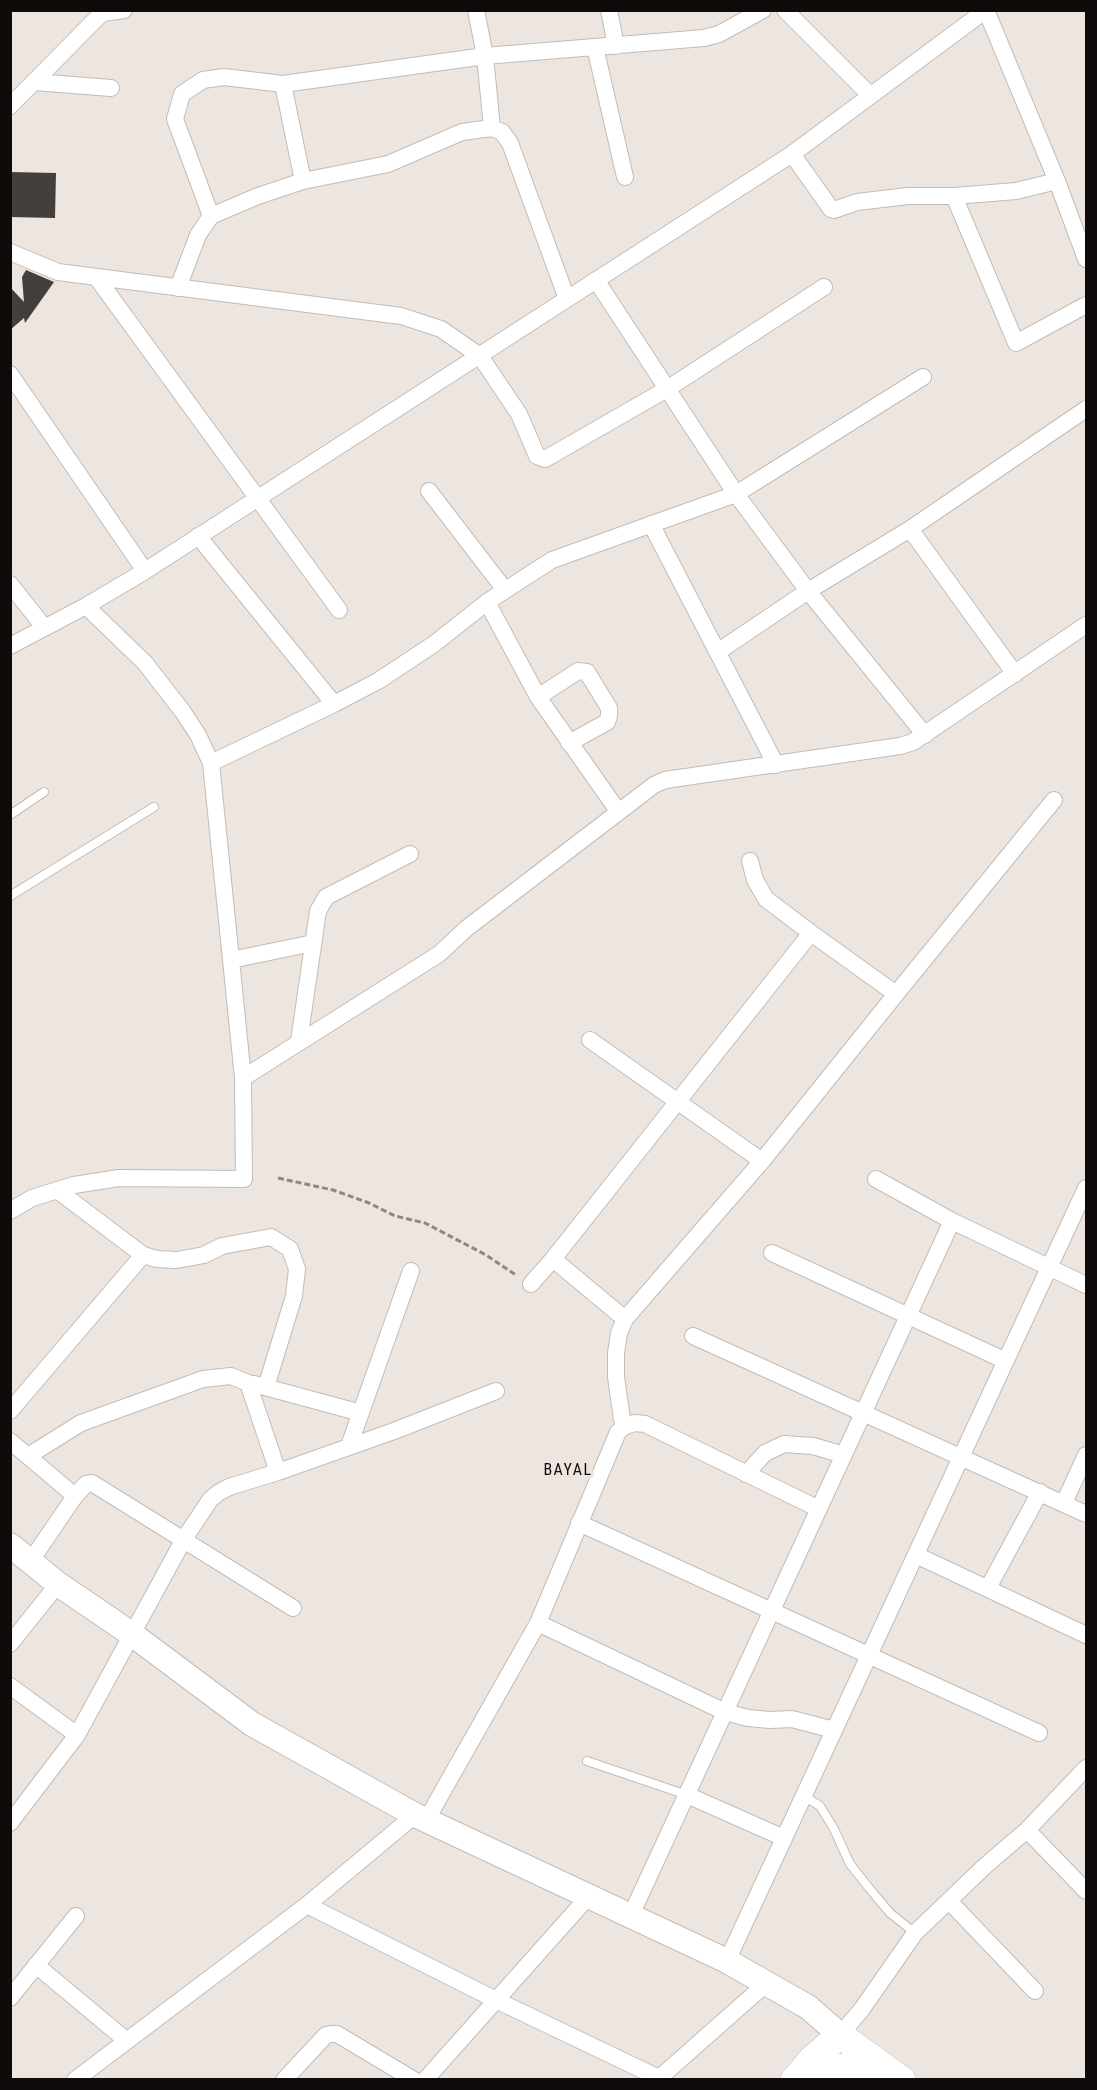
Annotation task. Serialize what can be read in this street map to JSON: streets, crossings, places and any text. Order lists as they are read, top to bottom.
{
  "districts": ["BAYAL"]
}
